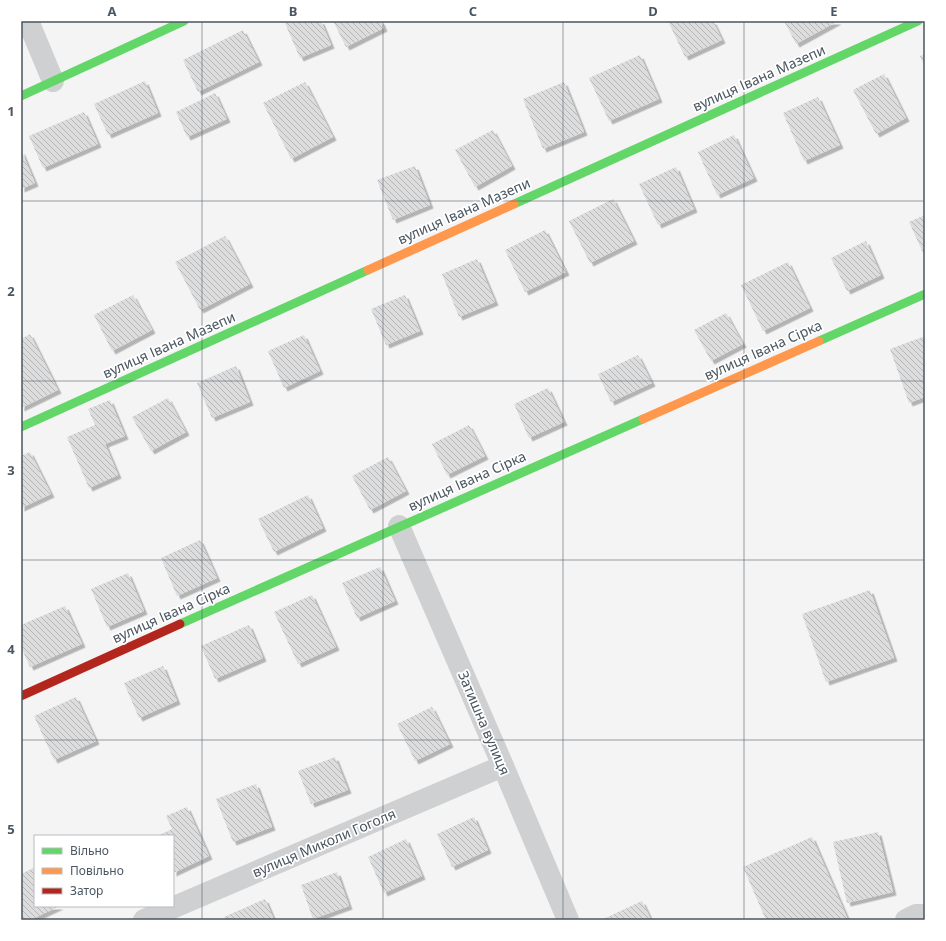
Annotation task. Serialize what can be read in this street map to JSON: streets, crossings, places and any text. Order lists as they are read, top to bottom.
{
  "streets": {
    "street": [
      "вулиця Івана Мазепи",
      "вулиця Івана Сірка",
      "Затишна вулиця",
      "вулиця Миколи Гоголя"
    ]
  },
  "crossings": [
    ["вулиця Івана Сірка", "Затишна вулиця"],
    ["Затишна вулиця", "вулиця Миколи Гоголя"]
  ],
  "legend": ["Вільно", "Повільно", "Затор"],
  "grid": {
    "columns": [
      "A",
      "B",
      "C",
      "D",
      "E"
    ],
    "rows": [
      "1",
      "2",
      "3",
      "4",
      "5"
    ]
  }
}
